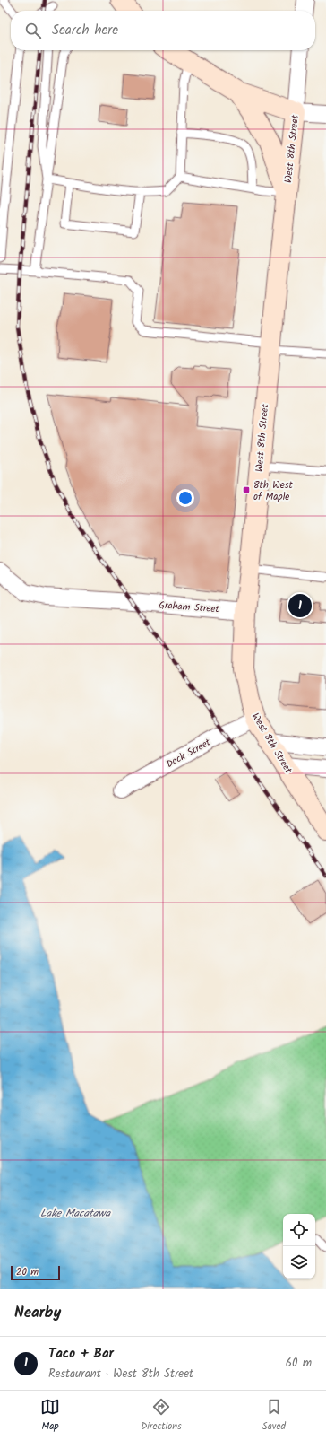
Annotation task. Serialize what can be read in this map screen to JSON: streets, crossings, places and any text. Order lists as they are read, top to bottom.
{
  "streets": {
    "street": ["West 8th Street", "Graham Street", "Dock Street"]
  },
  "crossings": [
    ["West 8th Street", "Graham Street"],
    ["West 8th Street", "Dock Street"]
  ],
  "water": ["Lake Macatawa"],
  "places": {
    "transit": ["8th West of Maple"]
  },
  "scale_bar": "20 m",
  "page": {
    "search": "Search here",
    "pins": "1",
    "scale": "20 m",
    "heading": "Nearby",
    "list": [
      {
        "mark": "1",
        "name": "Taco + Bar",
        "note": "Restaurant · West 8th Street",
        "value": "60 m"
      }
    ],
    "nav": ["Map", "Directions", "Saved"]
  }
}
